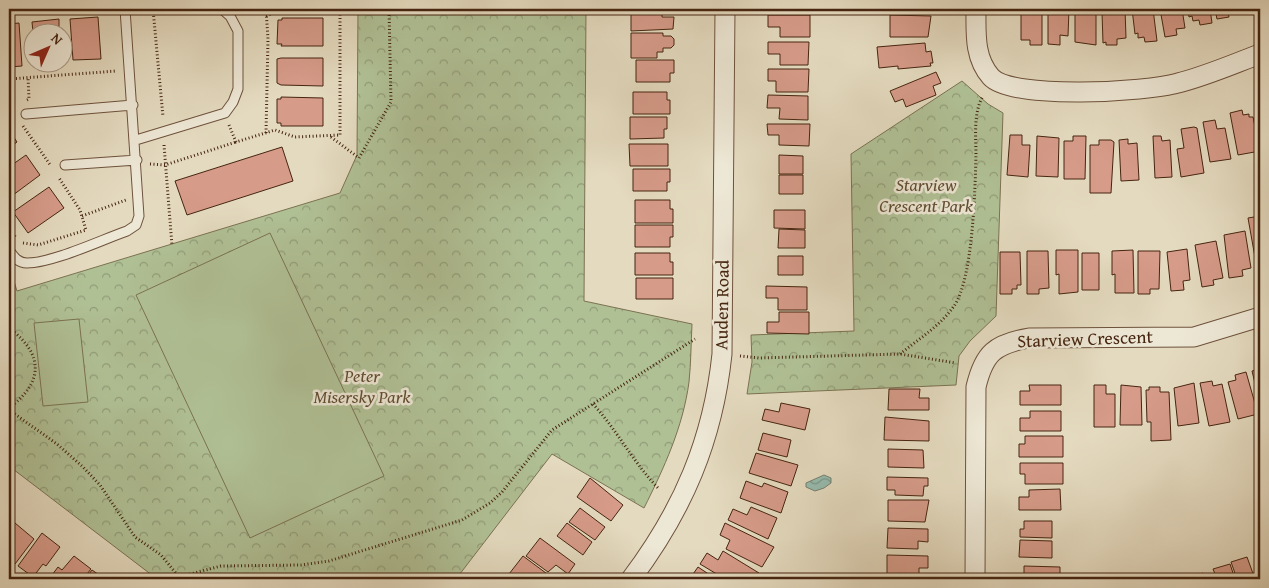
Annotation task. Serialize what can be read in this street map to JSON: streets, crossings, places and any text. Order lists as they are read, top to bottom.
{
  "streets": {
    "street": ["Auden Road", "Starview Crescent"]
  },
  "parks": ["Starview Crescent Park", "Peter Misersky Park"],
  "north": "top right"
}
